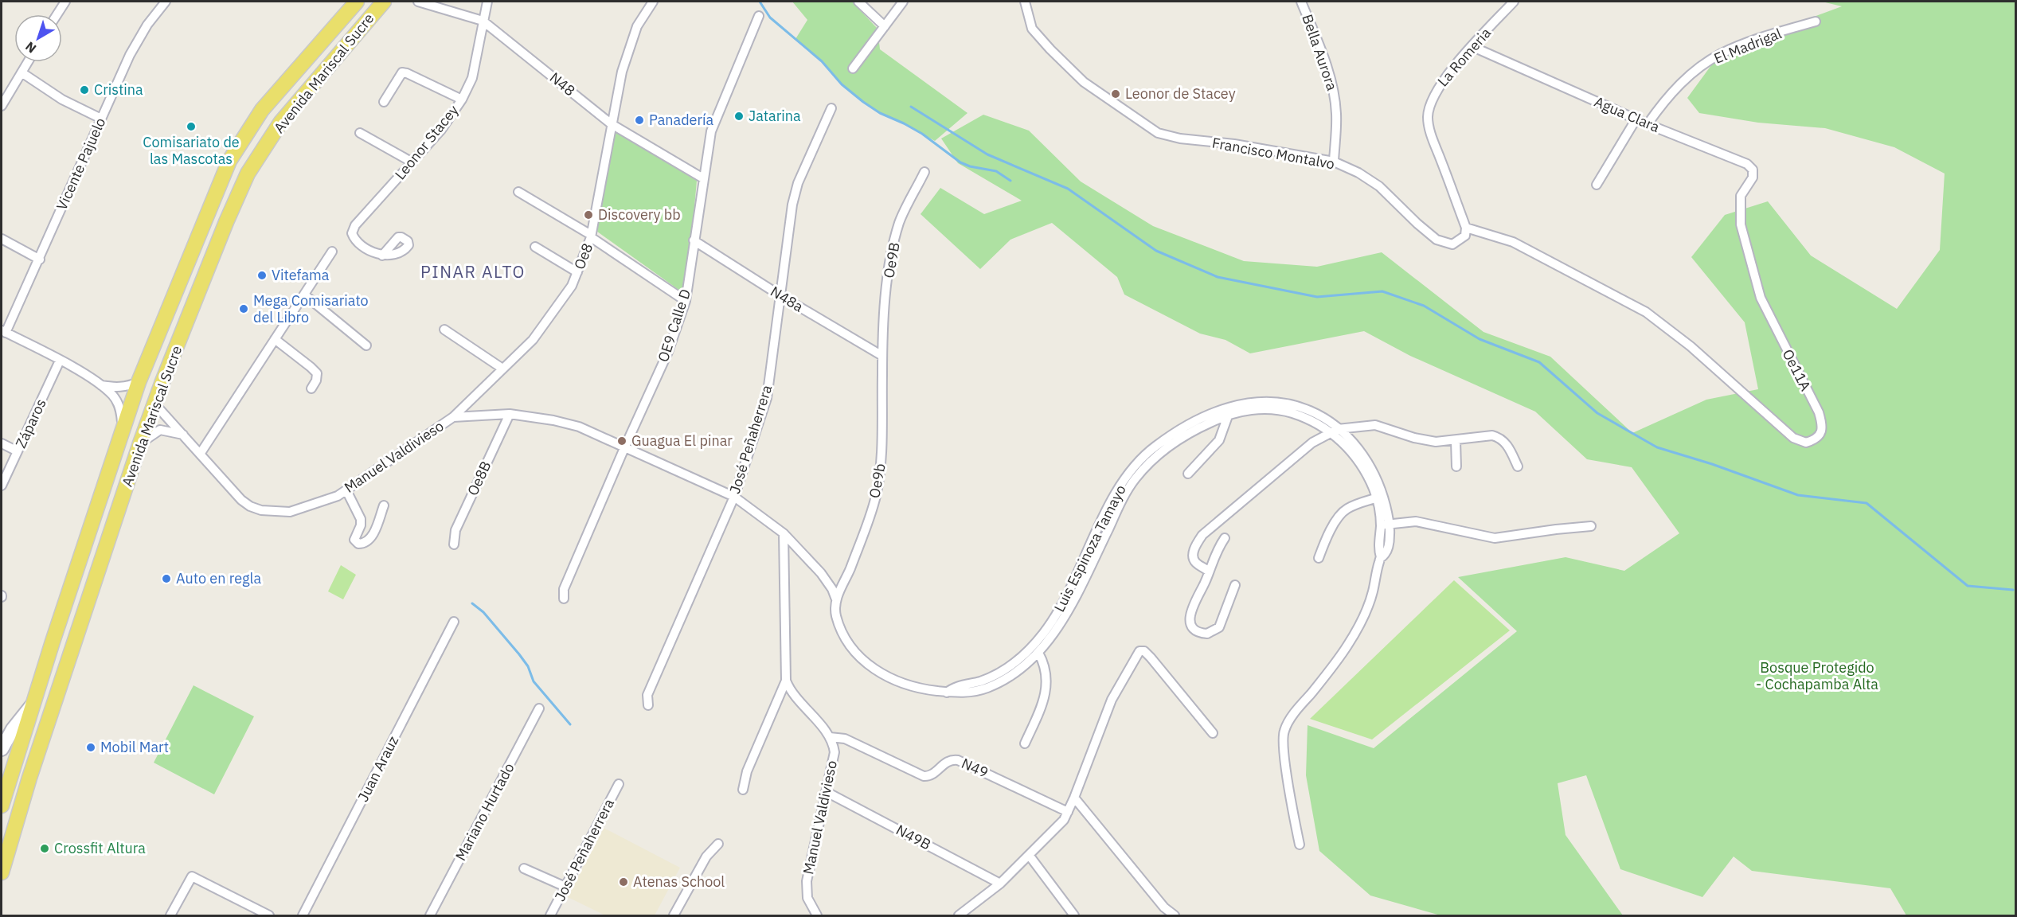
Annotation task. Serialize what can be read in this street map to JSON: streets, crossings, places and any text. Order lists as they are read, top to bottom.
{
  "streets": {
    "main road": ["Avenida Mariscal Sucre"],
    "street": [
      "El Madrigal",
      "Bella Aurora",
      "La Romeria",
      "N48",
      "Agua Clara",
      "Leonor Stacey",
      "Francisco Montalvo",
      "Vicente Pajuelo",
      "Oe8",
      "Oe9B",
      "N48a",
      "OE9 Calle D",
      "Oe11A",
      "Záparos",
      "José Peñaherrera",
      "Manuel Valdivieso",
      "Oe8B",
      "Oe9b",
      "Luis Espinoza Tamayo",
      "N49",
      "Juan Arauz",
      "Mariano Hurtado",
      "N49B"
    ]
  },
  "crossings": [
    ["El Madrigal", "Agua Clara"],
    ["Bella Aurora", "Francisco Montalvo"],
    ["La Romeria", "Agua Clara"],
    ["La Romeria", "Francisco Montalvo"],
    ["La Romeria", "Oe11A"],
    ["Avenida Mariscal Sucre", "Manuel Valdivieso"],
    ["N48", "Leonor Stacey"],
    ["N48", "Oe8"],
    ["N48", "OE9 Calle D"],
    ["Agua Clara", "Oe11A"],
    ["Francisco Montalvo", "Oe11A"],
    ["Oe8", "Manuel Valdivieso"],
    ["Oe9B", "N48a"],
    ["Oe9B", "Oe9b"],
    ["N48a", "OE9 Calle D"],
    ["N48a", "José Peñaherrera"],
    ["N48a", "Oe9b"],
    ["OE9 Calle D", "Manuel Valdivieso"],
    ["José Peñaherrera", "Manuel Valdivieso"],
    ["Manuel Valdivieso", "Oe8B"],
    ["Manuel Valdivieso", "Oe9b"],
    ["Manuel Valdivieso", "Luis Espinoza Tamayo"],
    ["Manuel Valdivieso", "N49"],
    ["Manuel Valdivieso", "N49B"],
    ["Oe9b", "Luis Espinoza Tamayo"]
  ],
  "districts": ["PINAR ALTO"],
  "parks": ["Bosque Protegido - Cochapamba Alta"],
  "places": [
    "Cristina",
    "Leonor de Stacey",
    "Jatarina",
    "Panadería",
    "Comisariato de las Mascotas",
    "Discovery bb",
    "Vitefama",
    "Mega Comisariato del Libro",
    "Guagua El pinar",
    "Auto en regla",
    "Mobil Mart",
    "Crossfit Altura",
    "Atenas School"
  ],
  "north": "bottom left"
}
